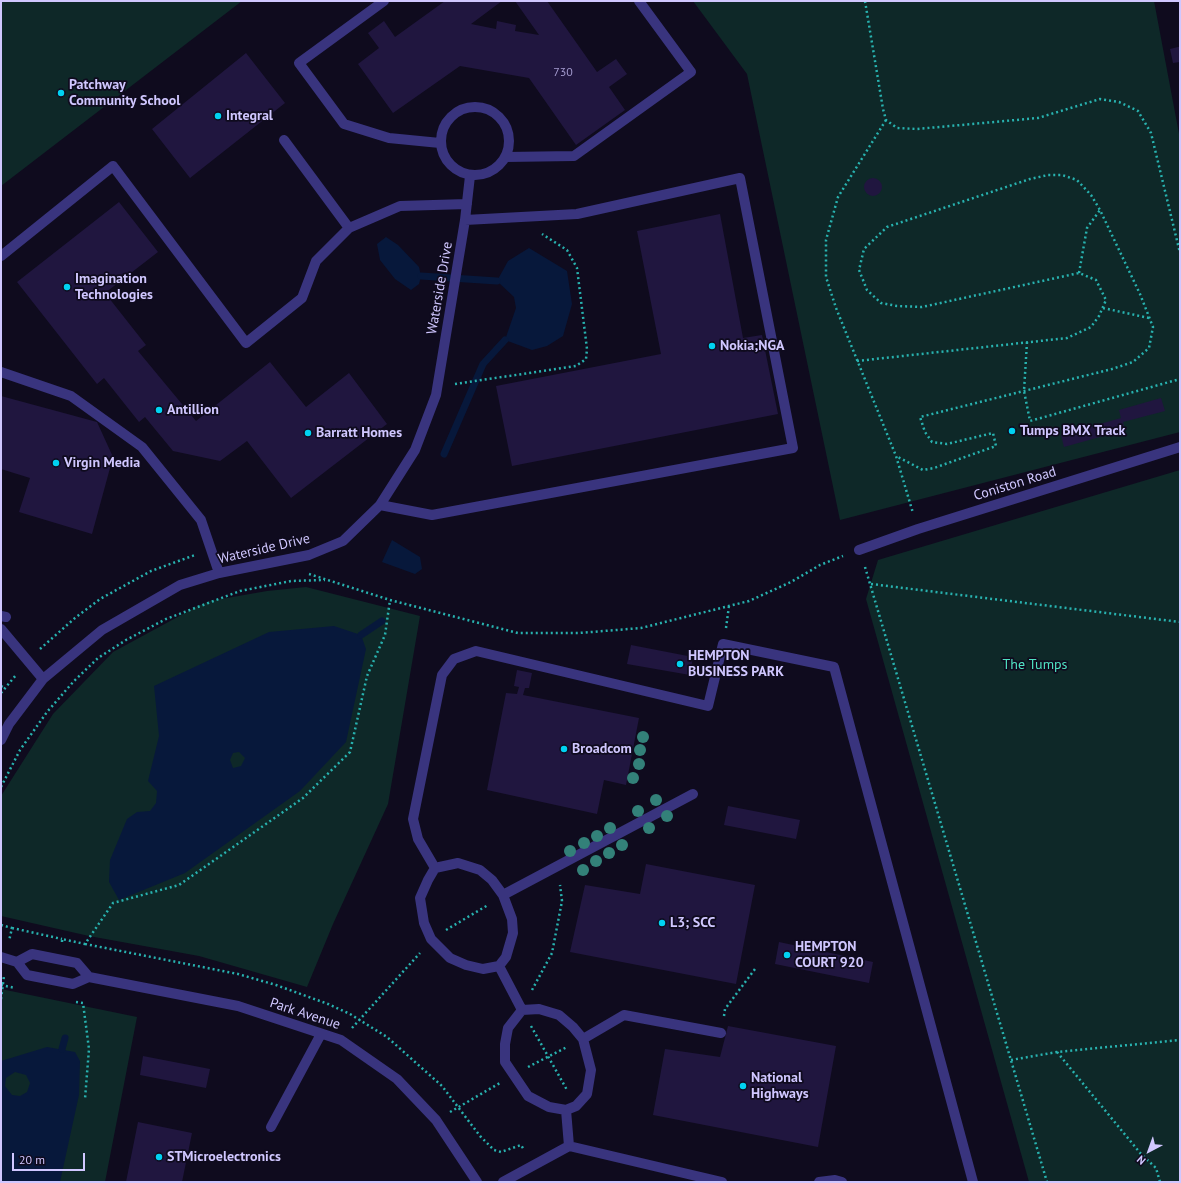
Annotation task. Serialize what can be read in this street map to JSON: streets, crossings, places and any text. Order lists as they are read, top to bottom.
{
  "streets": {
    "street": ["Waterside Drive", "Coniston Road", "Park Avenue"]
  },
  "parks": ["The Tumps"],
  "places": [
    "Patchway Community School",
    "Integral",
    "Imagination Technologies",
    "Nokia;NGA",
    "Antillion",
    "Tumps BMX Track",
    "Barratt Homes",
    "Virgin Media",
    "HEMPTON BUSINESS PARK",
    "Broadcom",
    "L3; SCC",
    "HEMPTON COURT 920",
    "National Highways",
    "STMicroelectronics"
  ],
  "house_numbers": ["730"],
  "scale_bar": "20 m",
  "north": "bottom left"
}
